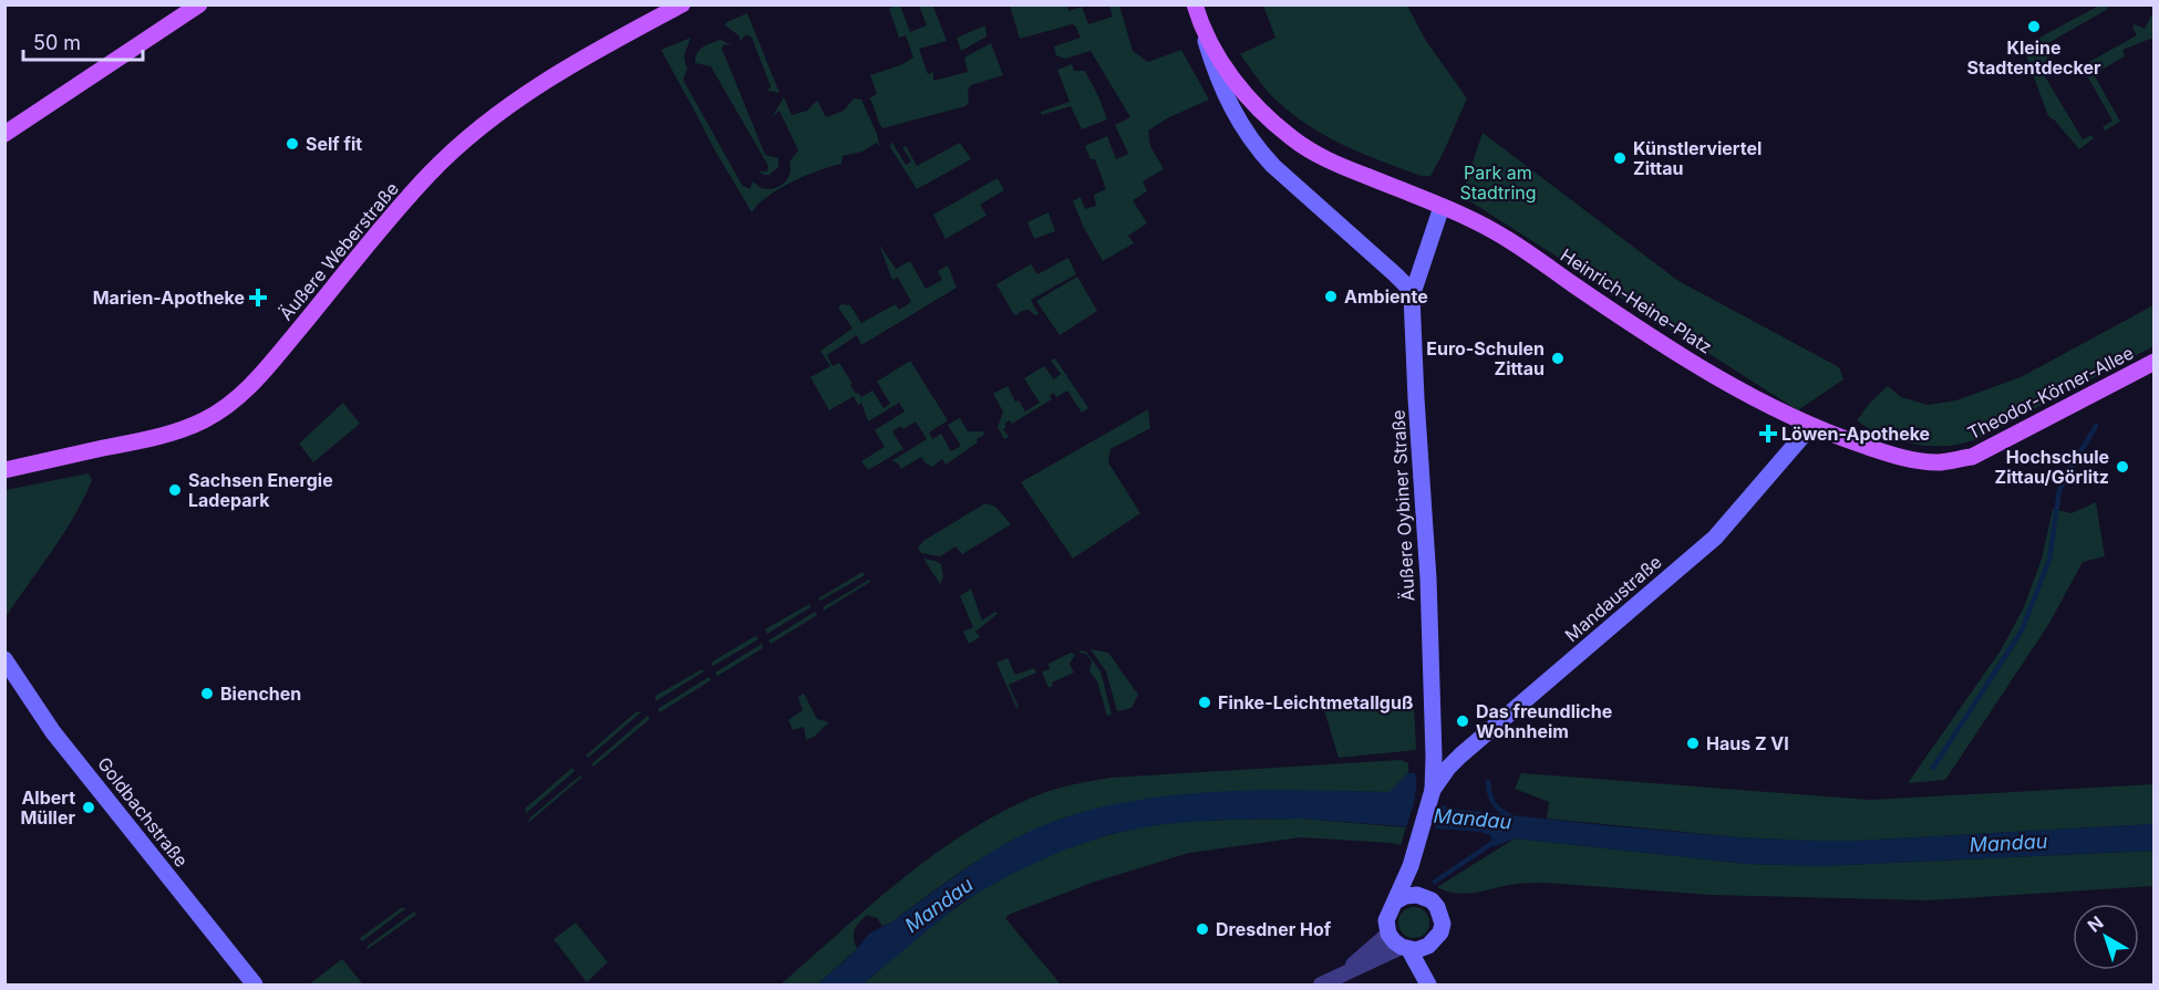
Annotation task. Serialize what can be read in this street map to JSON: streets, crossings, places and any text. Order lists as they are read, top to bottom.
{
  "streets": {
    "main road": [
      "Äußere Weberstraße",
      "Heinrich-Heine-Platz",
      "Theodor-Körner-Allee",
      "Äußere Oybiner Straße",
      "Mandaustraße",
      "Goldbachstraße"
    ]
  },
  "crossings": [
    ["Heinrich-Heine-Platz", "Theodor-Körner-Allee"],
    ["Heinrich-Heine-Platz", "Äußere Oybiner Straße"],
    ["Heinrich-Heine-Platz", "Mandaustraße"],
    ["Theodor-Körner-Allee", "Mandaustraße"],
    ["Äußere Oybiner Straße", "Mandaustraße"]
  ],
  "water": ["Mandau"],
  "parks": ["Park am Stadtring"],
  "places": {
    "other": [
      "Kleine Stadtentdecker",
      "Self fit",
      "Künstlerviertel Zittau",
      "Ambiente",
      "Euro-Schulen Zittau",
      "Hochschule Zittau/Görlitz",
      "Sachsen Energie Ladepark",
      "Bienchen",
      "Finke-Leichtmetallguß",
      "Das freundliche Wohnheim",
      "Haus Z VI",
      "Albert Müller",
      "Dresdner Hof"
    ],
    "health": ["Marien-Apotheke", "Löwen-Apotheke"]
  },
  "scale_bar": "50 m",
  "north": "top left"
}
